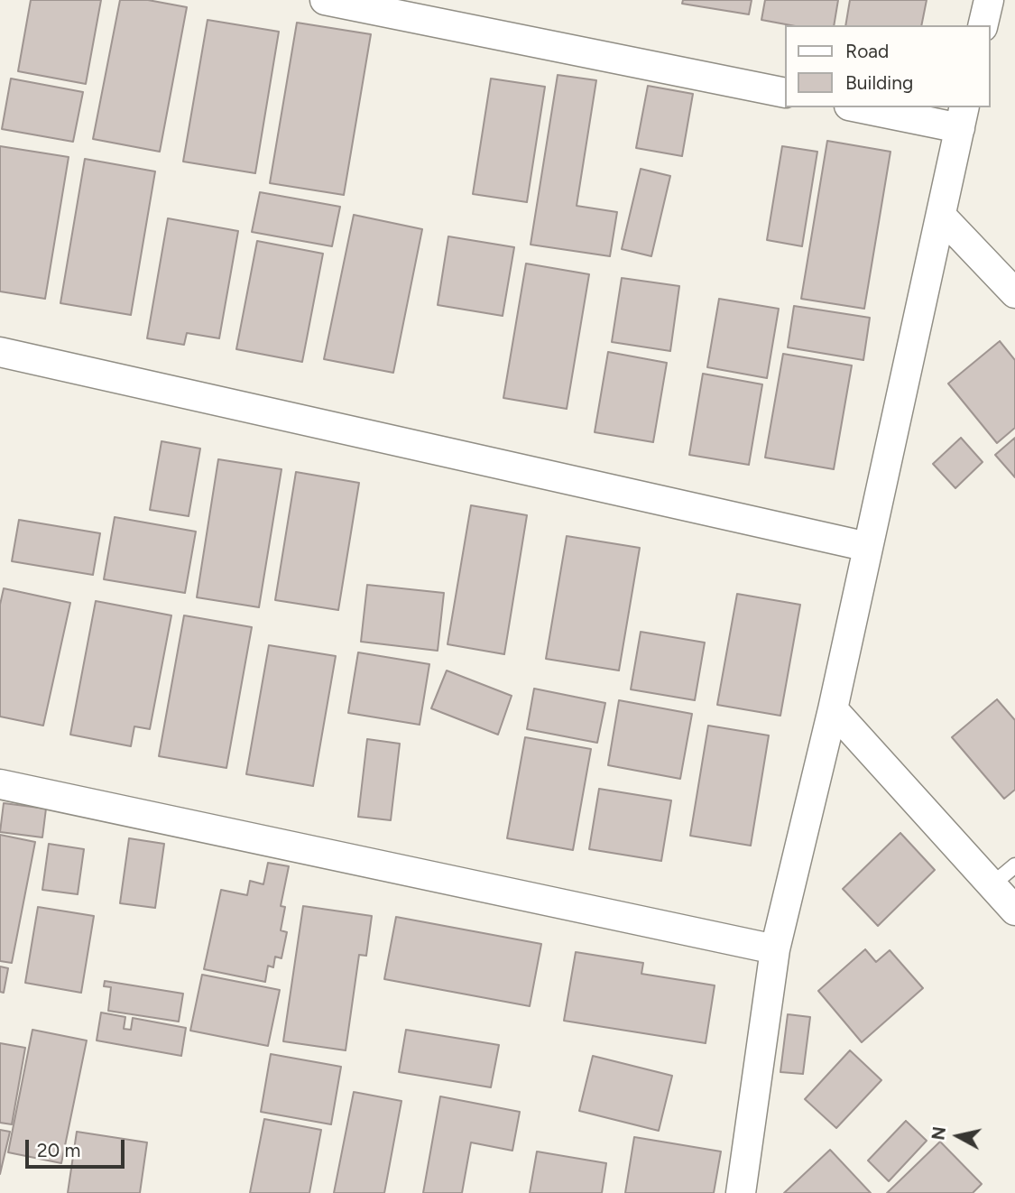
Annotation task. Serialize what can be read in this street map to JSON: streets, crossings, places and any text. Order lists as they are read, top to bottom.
{
  "legend": ["Road", "Building"],
  "scale_bar": "20 m",
  "north": "left"
}
